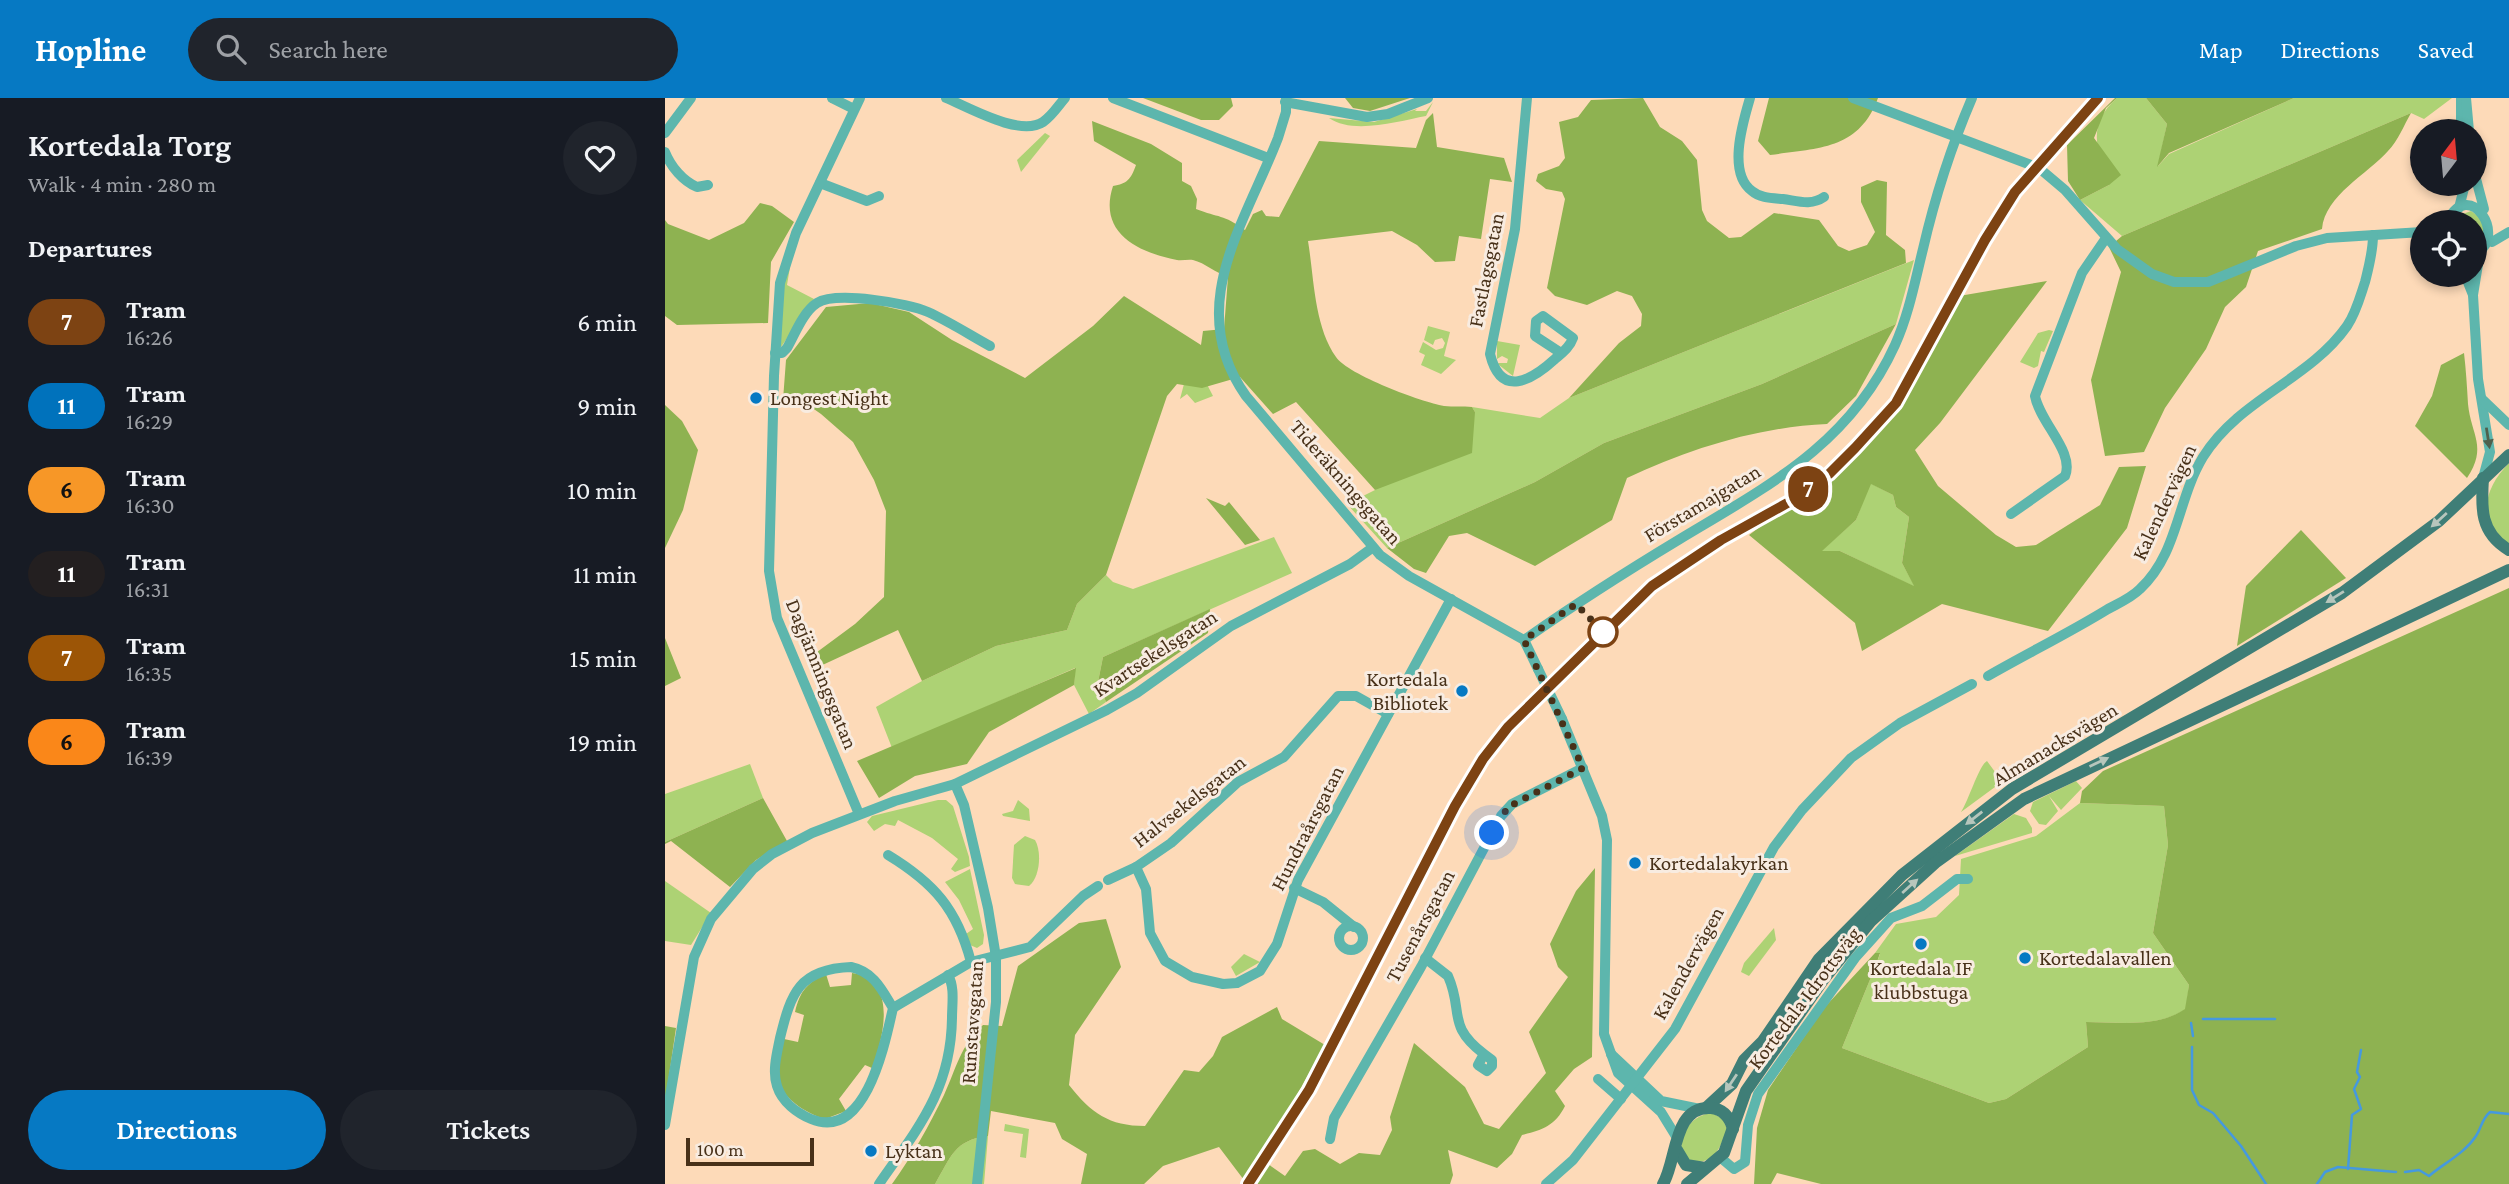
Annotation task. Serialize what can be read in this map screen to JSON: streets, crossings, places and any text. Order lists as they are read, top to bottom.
{
  "streets": {
    "main road": ["Almanacksvägen"],
    "street": [
      "Fastlagsgatan",
      "Tideräkningsgatan",
      "Kalendervägen",
      "Förstamajgatan",
      "Kvartsekelsgatan",
      "Dagjämningsgatan",
      "Halvsekelsgatan",
      "Hundraårsgatan",
      "Tusenårsgatan",
      "Kortedala Idrottsväg",
      "Runstavsgatan"
    ]
  },
  "crossings": [
    ["Tideräkningsgatan", "Förstamajgatan"],
    ["Tideräkningsgatan", "Kvartsekelsgatan"],
    ["Tideräkningsgatan", "Hundraårsgatan"],
    ["Kvartsekelsgatan", "Dagjämningsgatan"],
    ["Kvartsekelsgatan", "Runstavsgatan"],
    ["Almanacksvägen", "Kortedala Idrottsväg"],
    ["Halvsekelsgatan", "Hundraårsgatan"]
  ],
  "places": [
    "Longest Night",
    "Kortedala Bibliotek",
    "Kortedalakyrkan",
    "Kortedala IF klubbstuga",
    "Kortedalavallen",
    "Lyktan"
  ],
  "lines": ["tram line 7"],
  "scale_bar": "100 m",
  "north": "top",
  "page": {
    "header": "Hopline",
    "search": "Search here",
    "nav": ["Map", "Directions", "Saved"],
    "heading": [
      ["Kortedala Torg", "Walk · 4 min · 280 m"],
      "Departures"
    ],
    "on_map": "7",
    "list": [
      {
        "mark": "7",
        "name": "Tram",
        "note": "16:26",
        "value": "6 min"
      },
      {
        "mark": "11",
        "name": "Tram",
        "note": "16:29",
        "value": "9 min"
      },
      {
        "mark": "6",
        "name": "Tram",
        "note": "16:30",
        "value": "10 min"
      },
      {
        "mark": "11",
        "name": "Tram",
        "note": "16:31",
        "value": "11 min"
      },
      {
        "mark": "7",
        "name": "Tram",
        "note": "16:35",
        "value": "15 min"
      },
      {
        "mark": "6",
        "name": "Tram",
        "note": "16:39",
        "value": "19 min"
      }
    ],
    "buttons": ["Directions", "Tickets"],
    "scale": "100 m"
  }
}
